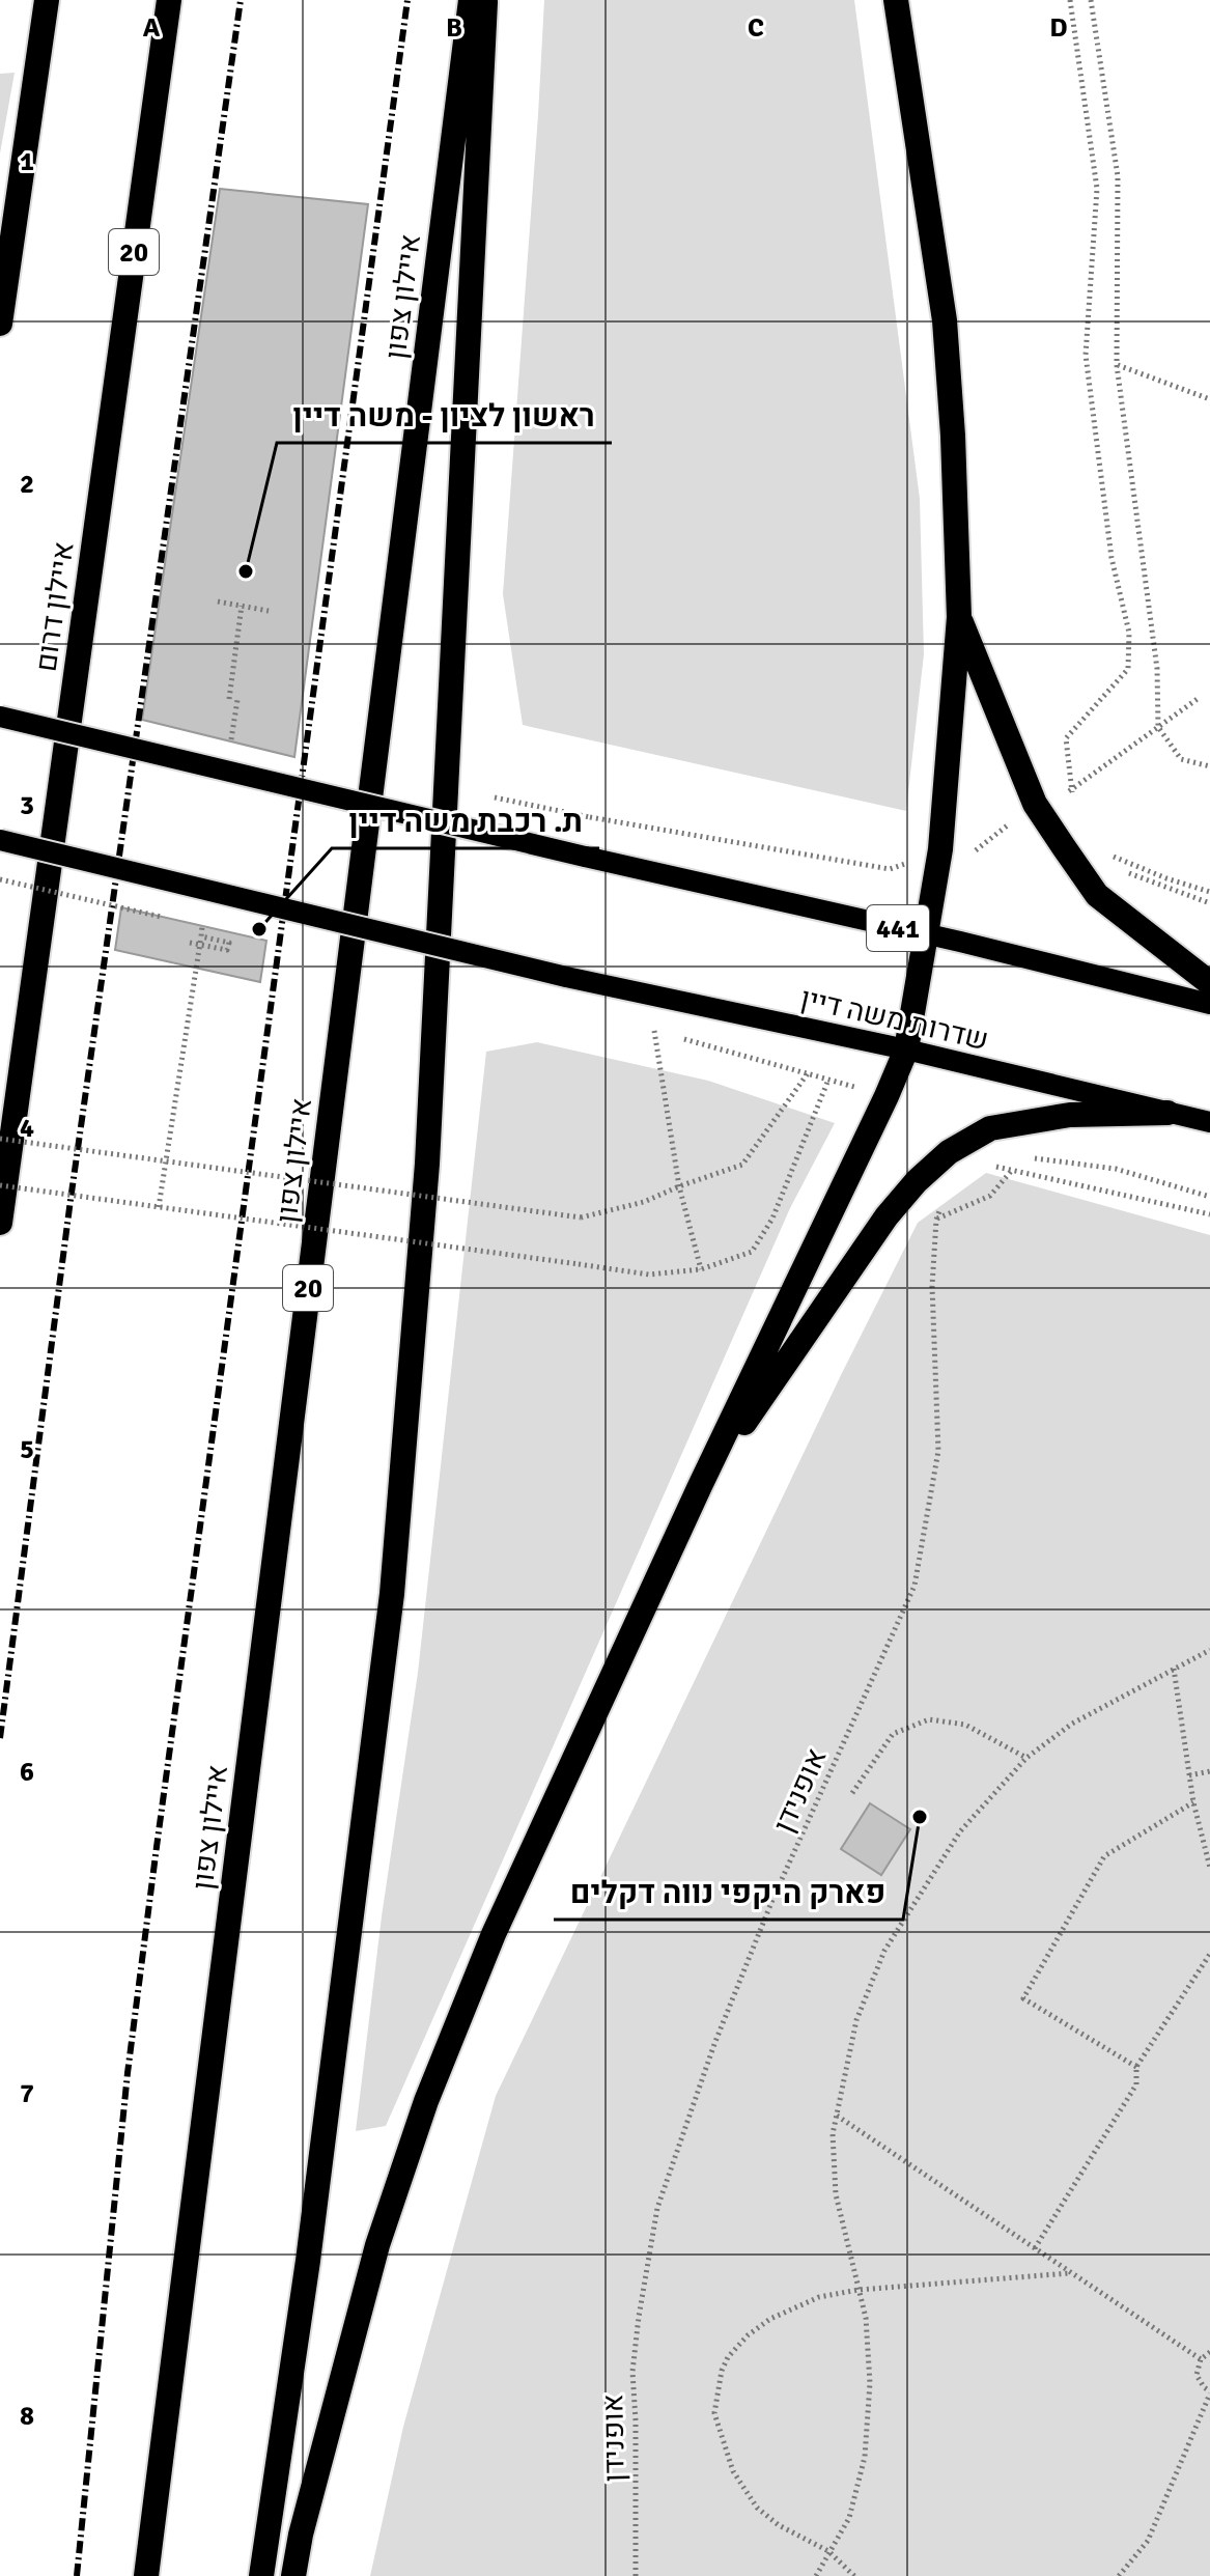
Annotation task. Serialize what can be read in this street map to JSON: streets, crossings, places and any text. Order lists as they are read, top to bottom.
{
  "streets": {
    "highway": ["20", "איילון צפון", "איילון דרום"],
    "main road": ["441", "שדרות משה דיין"],
    "path": ["אופנידן"]
  },
  "places": ["ראשון לציון - משה דיין", "ת. רכבת משה דיין", "פארק היקפי נווה דקלים"],
  "grid": {
    "columns": [
      "A",
      "B",
      "C",
      "D"
    ],
    "rows": [
      "1",
      "2",
      "3",
      "4",
      "5",
      "6",
      "7",
      "8"
    ]
  }
}
